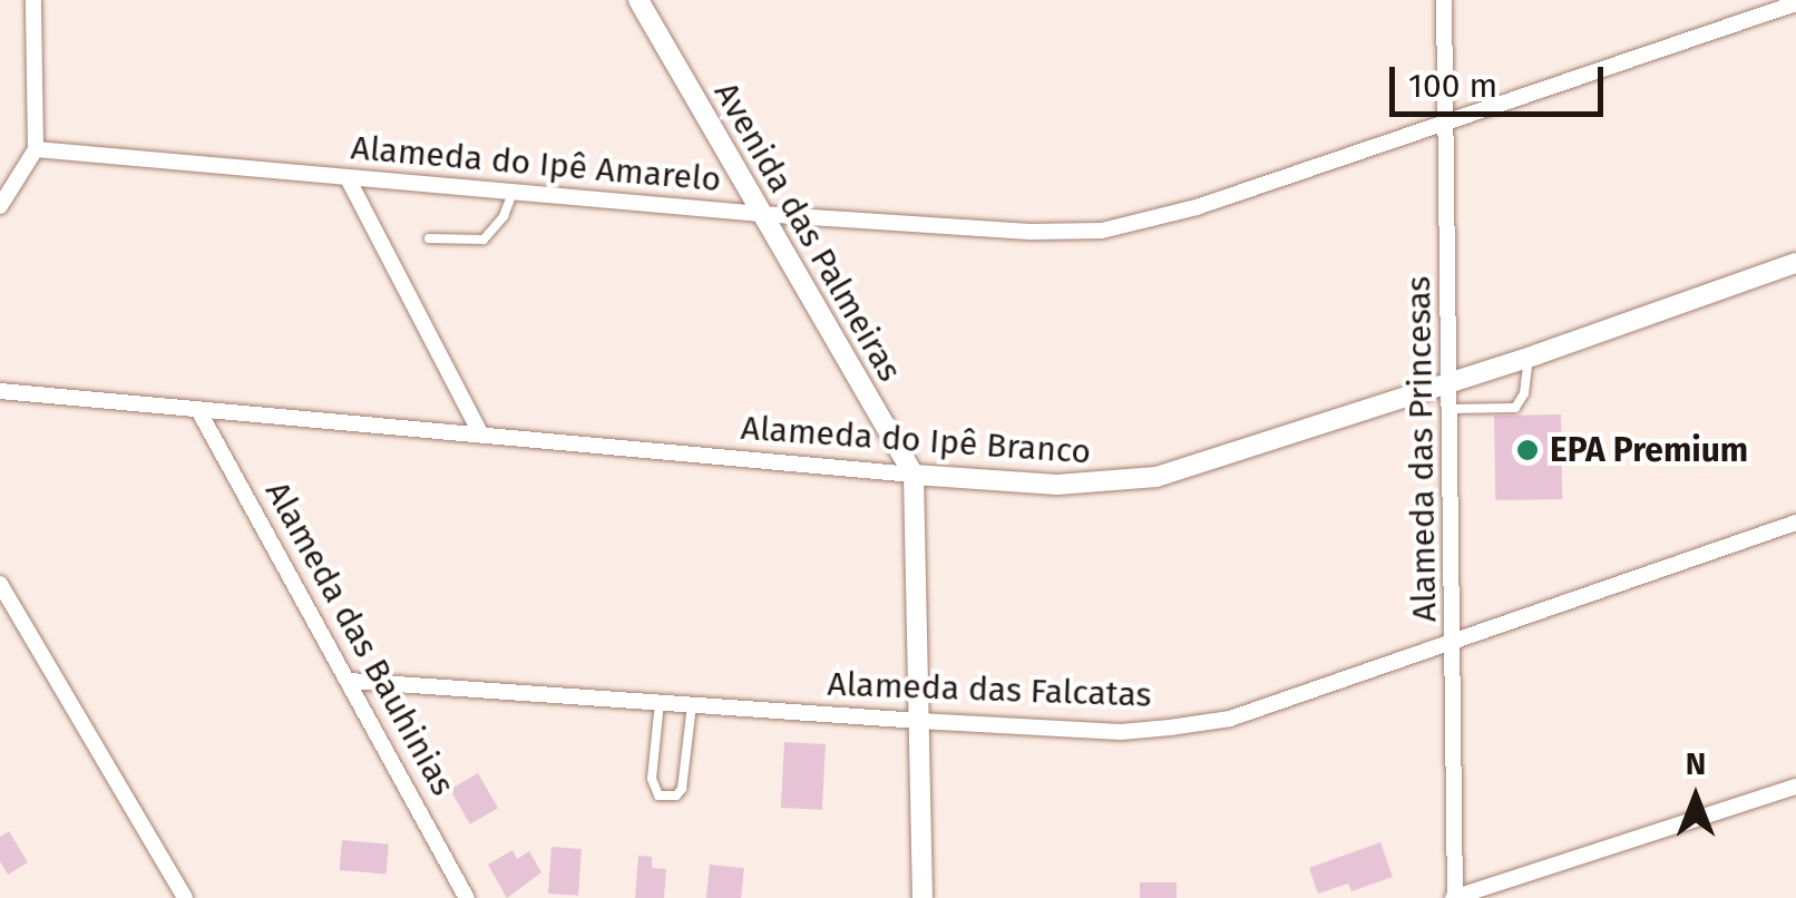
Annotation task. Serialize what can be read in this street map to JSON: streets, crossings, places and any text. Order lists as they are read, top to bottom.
{
  "streets": {
    "street": [
      "Alameda do Ipê Amarelo",
      "Avenida das Palmeiras",
      "Alameda do Ipê Branco",
      "Alameda das Princesas",
      "Alameda das Bauhinias",
      "Alameda das Falcatas"
    ]
  },
  "crossings": [
    ["Alameda do Ipê Amarelo", "Avenida das Palmeiras"],
    ["Alameda do Ipê Amarelo", "Alameda das Princesas"],
    ["Avenida das Palmeiras", "Alameda do Ipê Branco"],
    ["Avenida das Palmeiras", "Alameda das Falcatas"],
    ["Alameda do Ipê Branco", "Alameda das Princesas"],
    ["Alameda do Ipê Branco", "Alameda das Bauhinias"],
    ["Alameda das Princesas", "Alameda das Falcatas"],
    ["Alameda das Bauhinias", "Alameda das Falcatas"]
  ],
  "places": ["EPA Premium"],
  "scale_bar": "100 m",
  "north": "top"
}
